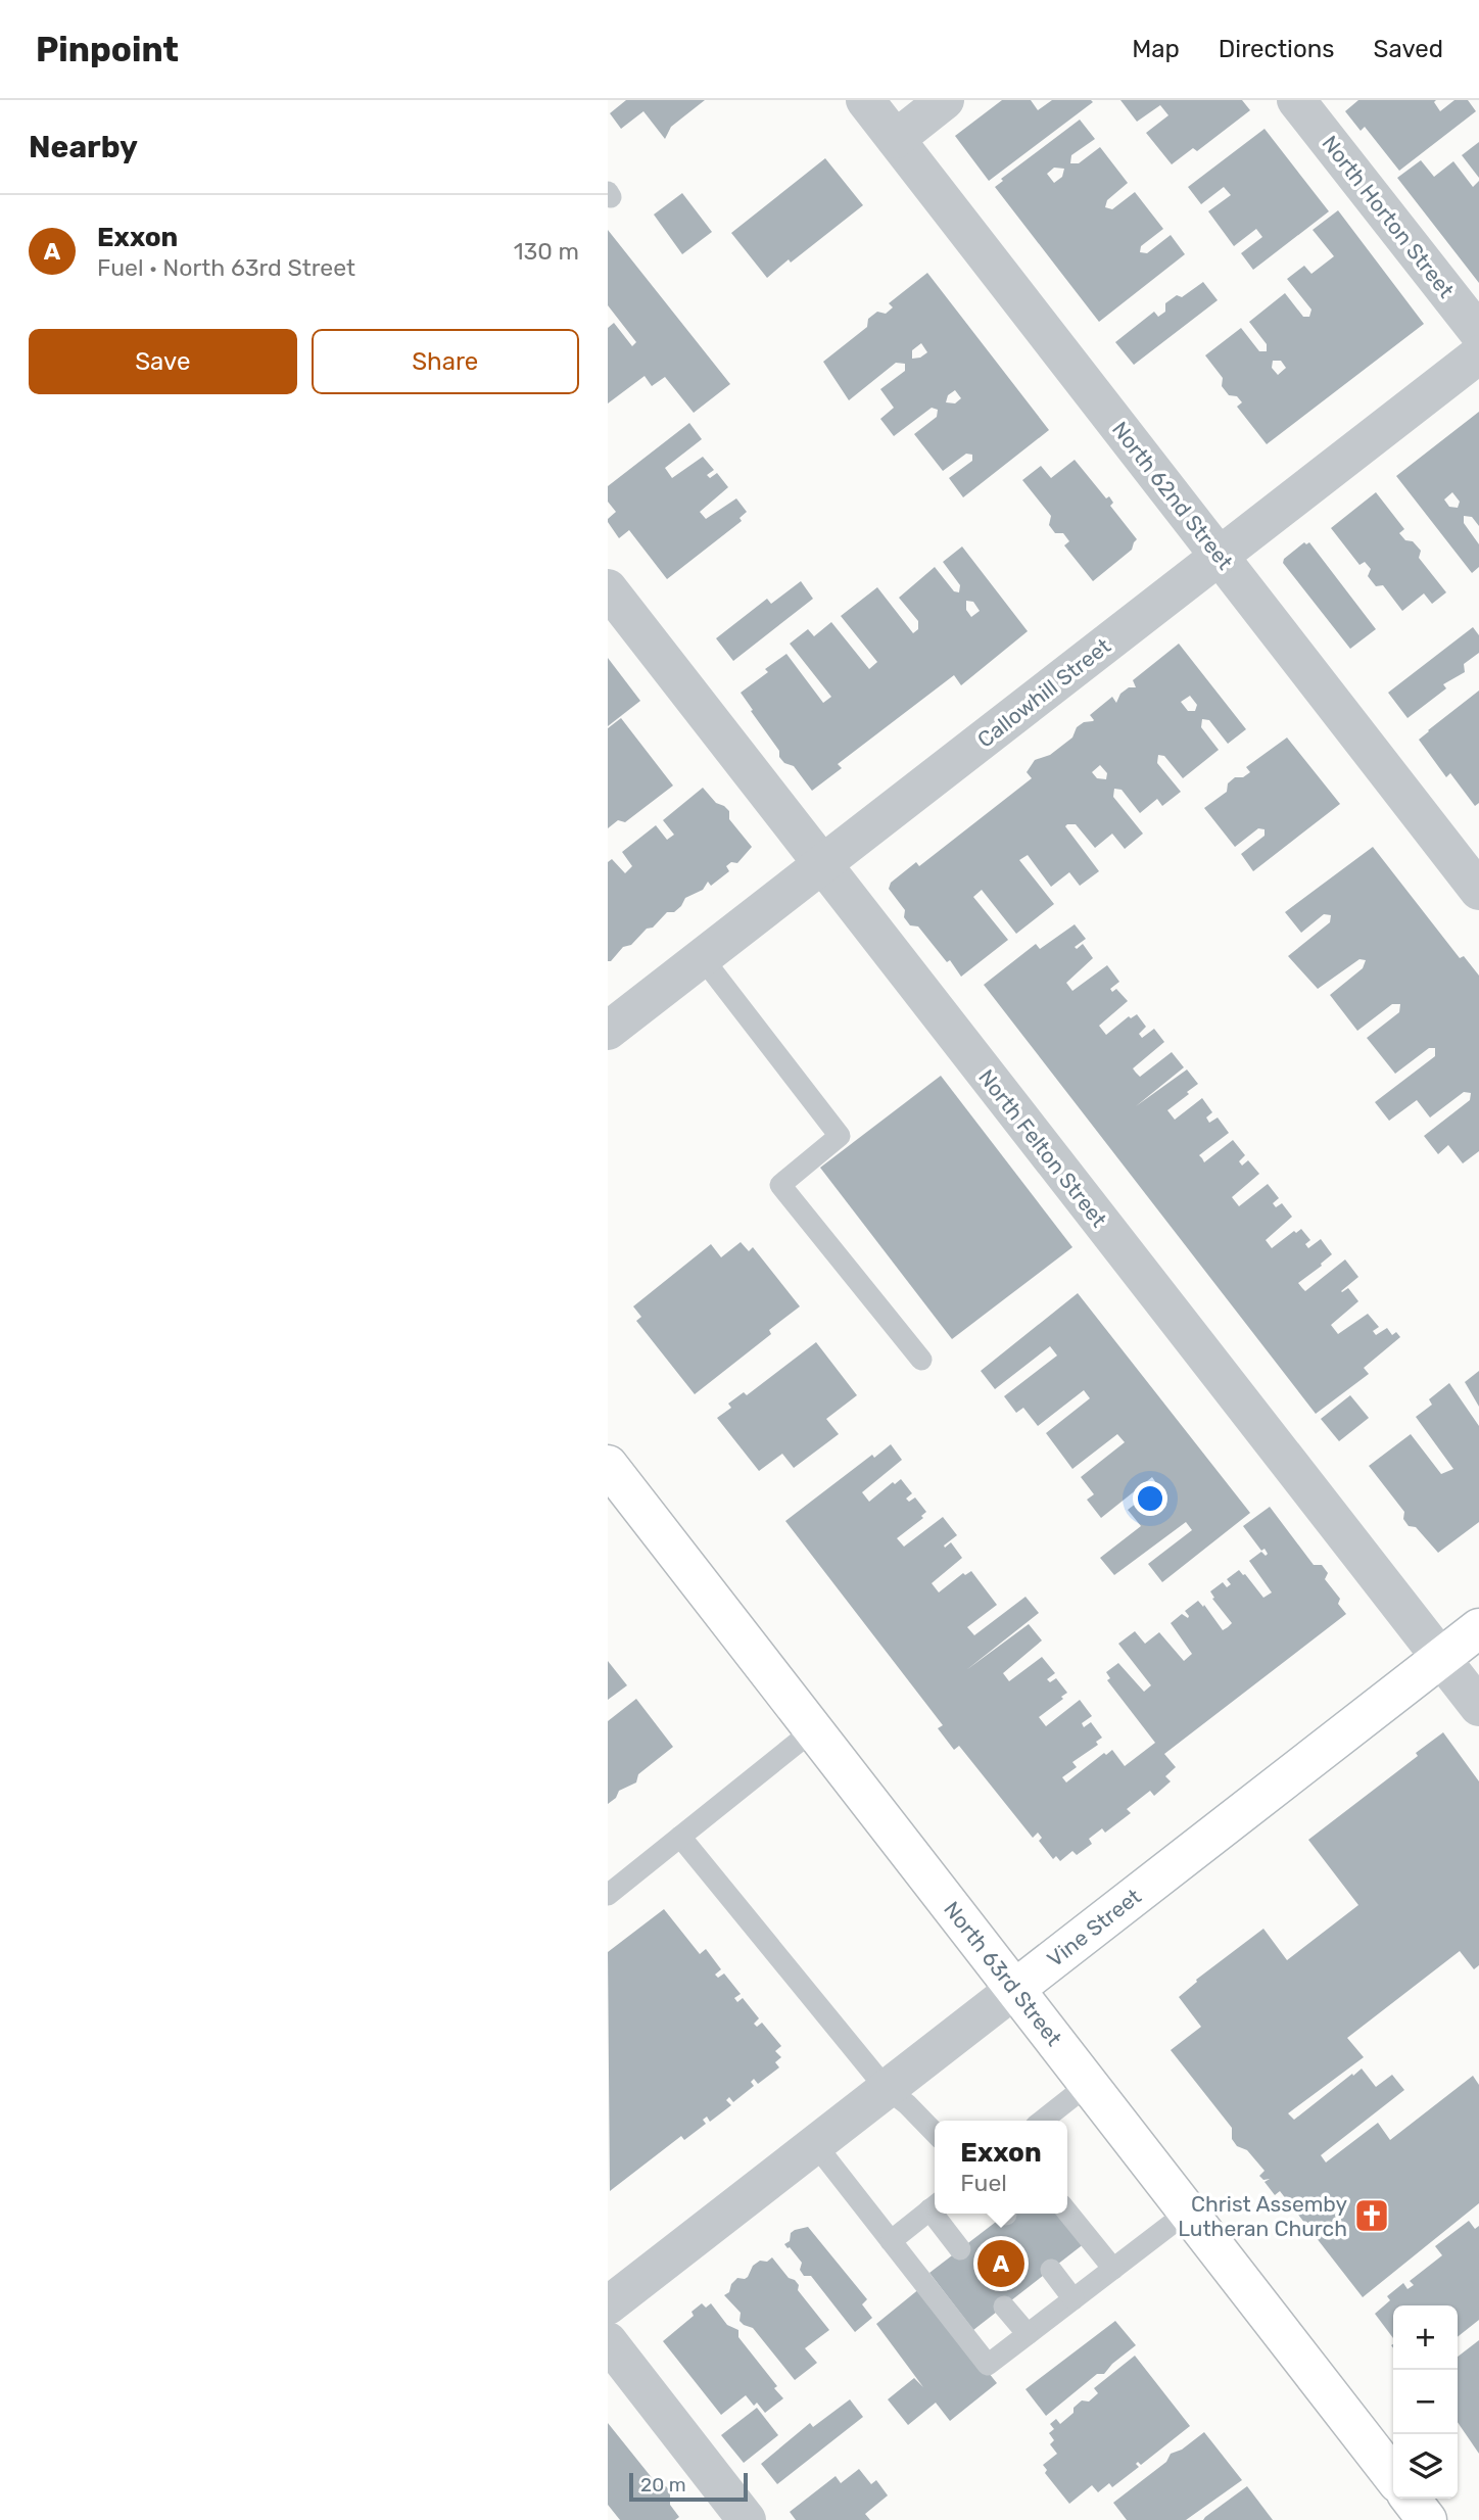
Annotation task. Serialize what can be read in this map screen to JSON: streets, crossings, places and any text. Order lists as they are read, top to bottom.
{
  "streets": {
    "main road": ["Vine Street", "North 63rd Street"],
    "street": [
      "North Horton Street",
      "North 62nd Street",
      "Callowhill Street",
      "North Felton Street"
    ]
  },
  "crossings": [
    ["North 62nd Street", "Callowhill Street"],
    ["Callowhill Street", "North Felton Street"],
    ["North Felton Street", "Vine Street"],
    ["Vine Street", "North 63rd Street"]
  ],
  "places": {
    "church": ["Christ Assemby Lutheran Church"]
  },
  "scale_bar": "20 m",
  "page": {
    "header": "Pinpoint",
    "nav": ["Map", "Directions", "Saved"],
    "heading": "Nearby",
    "list": [
      {
        "mark": "A",
        "name": "Exxon",
        "note": "Fuel · North 63rd Street",
        "value": "130 m"
      }
    ],
    "buttons": ["Save", "Share"],
    "popup": ["Exxon", "Fuel"],
    "pins": "A",
    "map_buttons": ["+", "−"],
    "scale": "20 m"
  }
}
